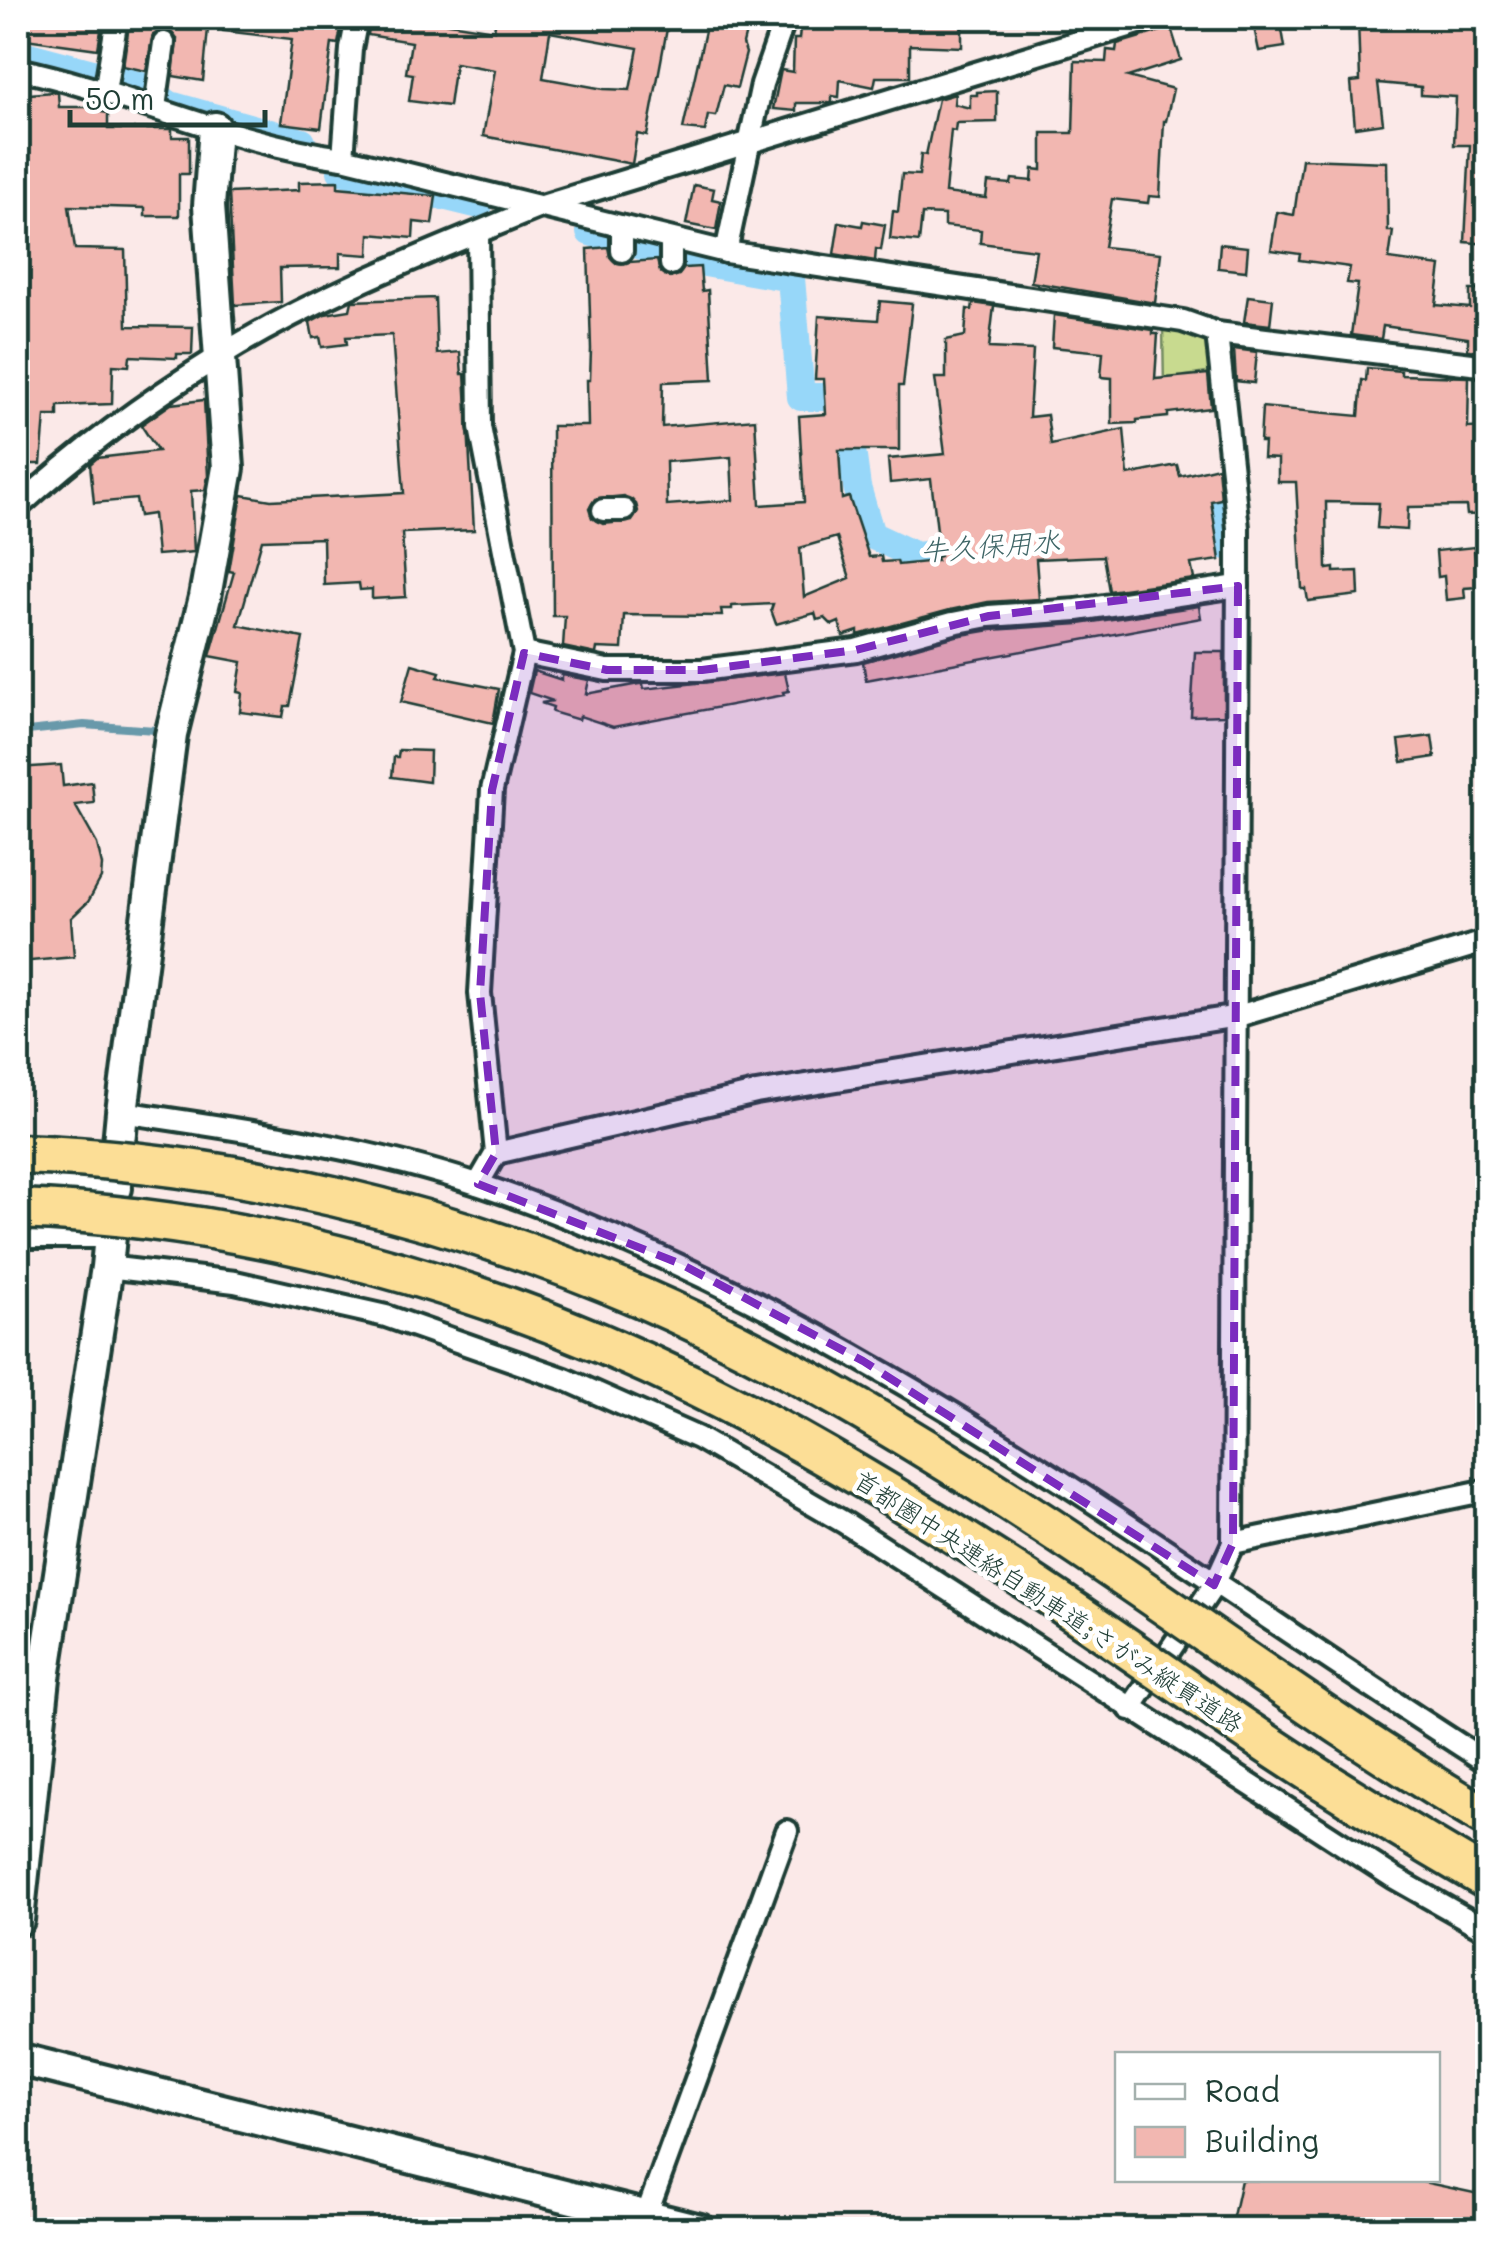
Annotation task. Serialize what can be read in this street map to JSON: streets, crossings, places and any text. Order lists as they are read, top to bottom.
{
  "streets": {
    "highway": ["首都圏中央連絡自動車道;さがみ縦貫道路"]
  },
  "water": ["牛久保用水"],
  "legend": ["Road", "Building"],
  "scale_bar": "50 m"
}
